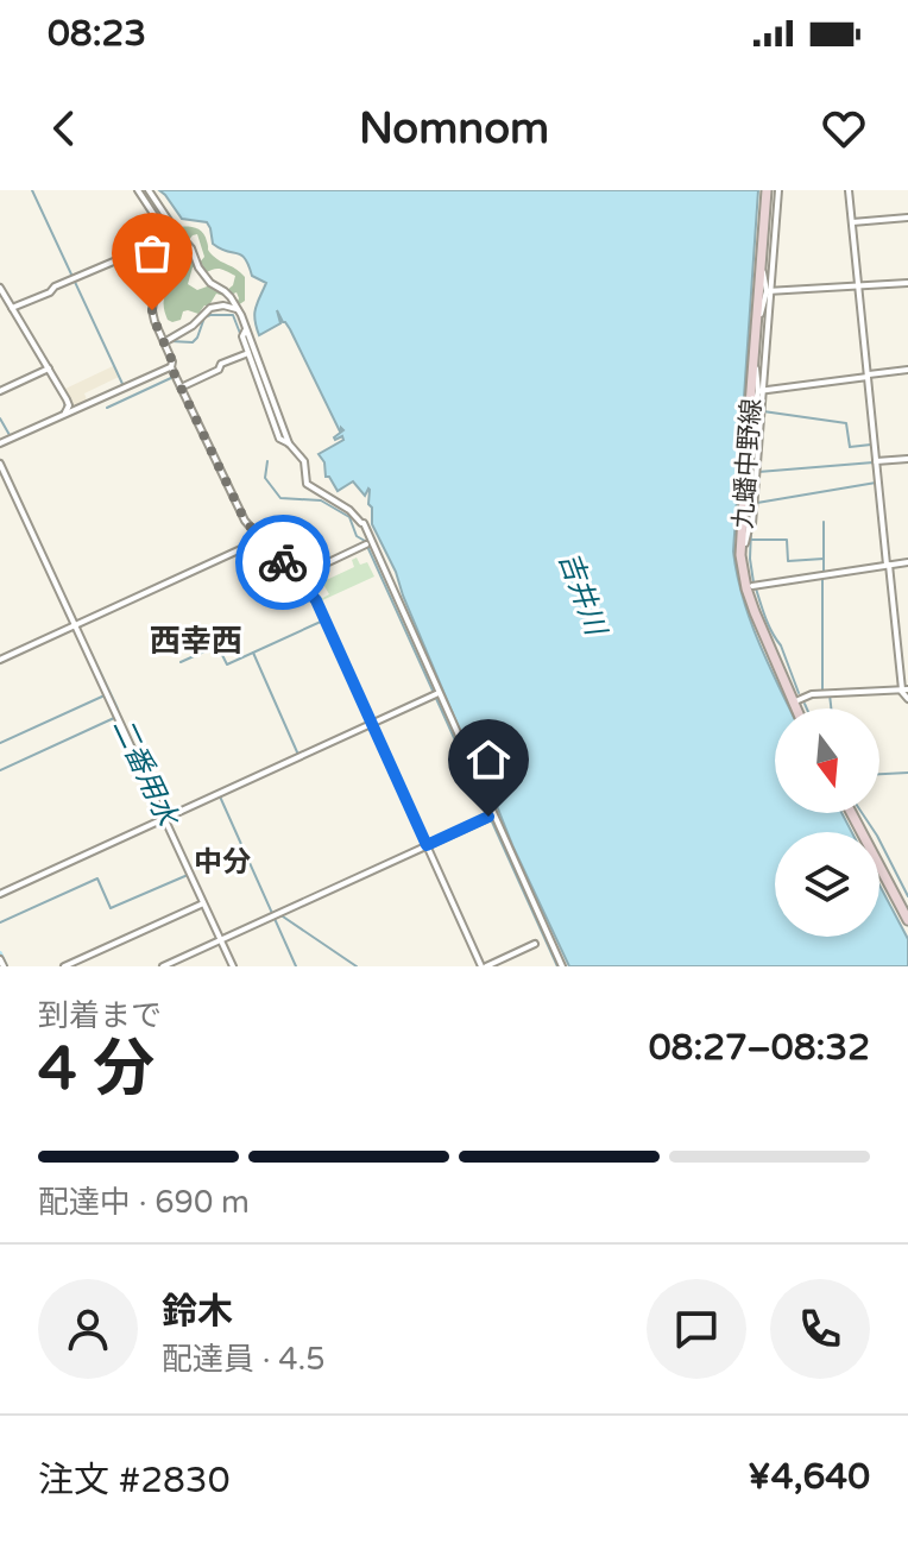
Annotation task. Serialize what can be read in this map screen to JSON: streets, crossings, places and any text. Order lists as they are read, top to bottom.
{
  "streets": {
    "main road": ["九蟠中野線"]
  },
  "districts": ["西幸西", "中分"],
  "water": ["吉井川", "二番用水"],
  "north": "bottom",
  "page": {
    "status": "08:23",
    "header": "Nomnom",
    "heading": ["4 分", "到着まで", "08:27–08:32"],
    "panel": [
      "鈴木",
      "配達員 · 4.5",
      "注文 #2830",
      "¥4,640"
    ],
    "bar": "配達中 · 690 m"
  }
}
